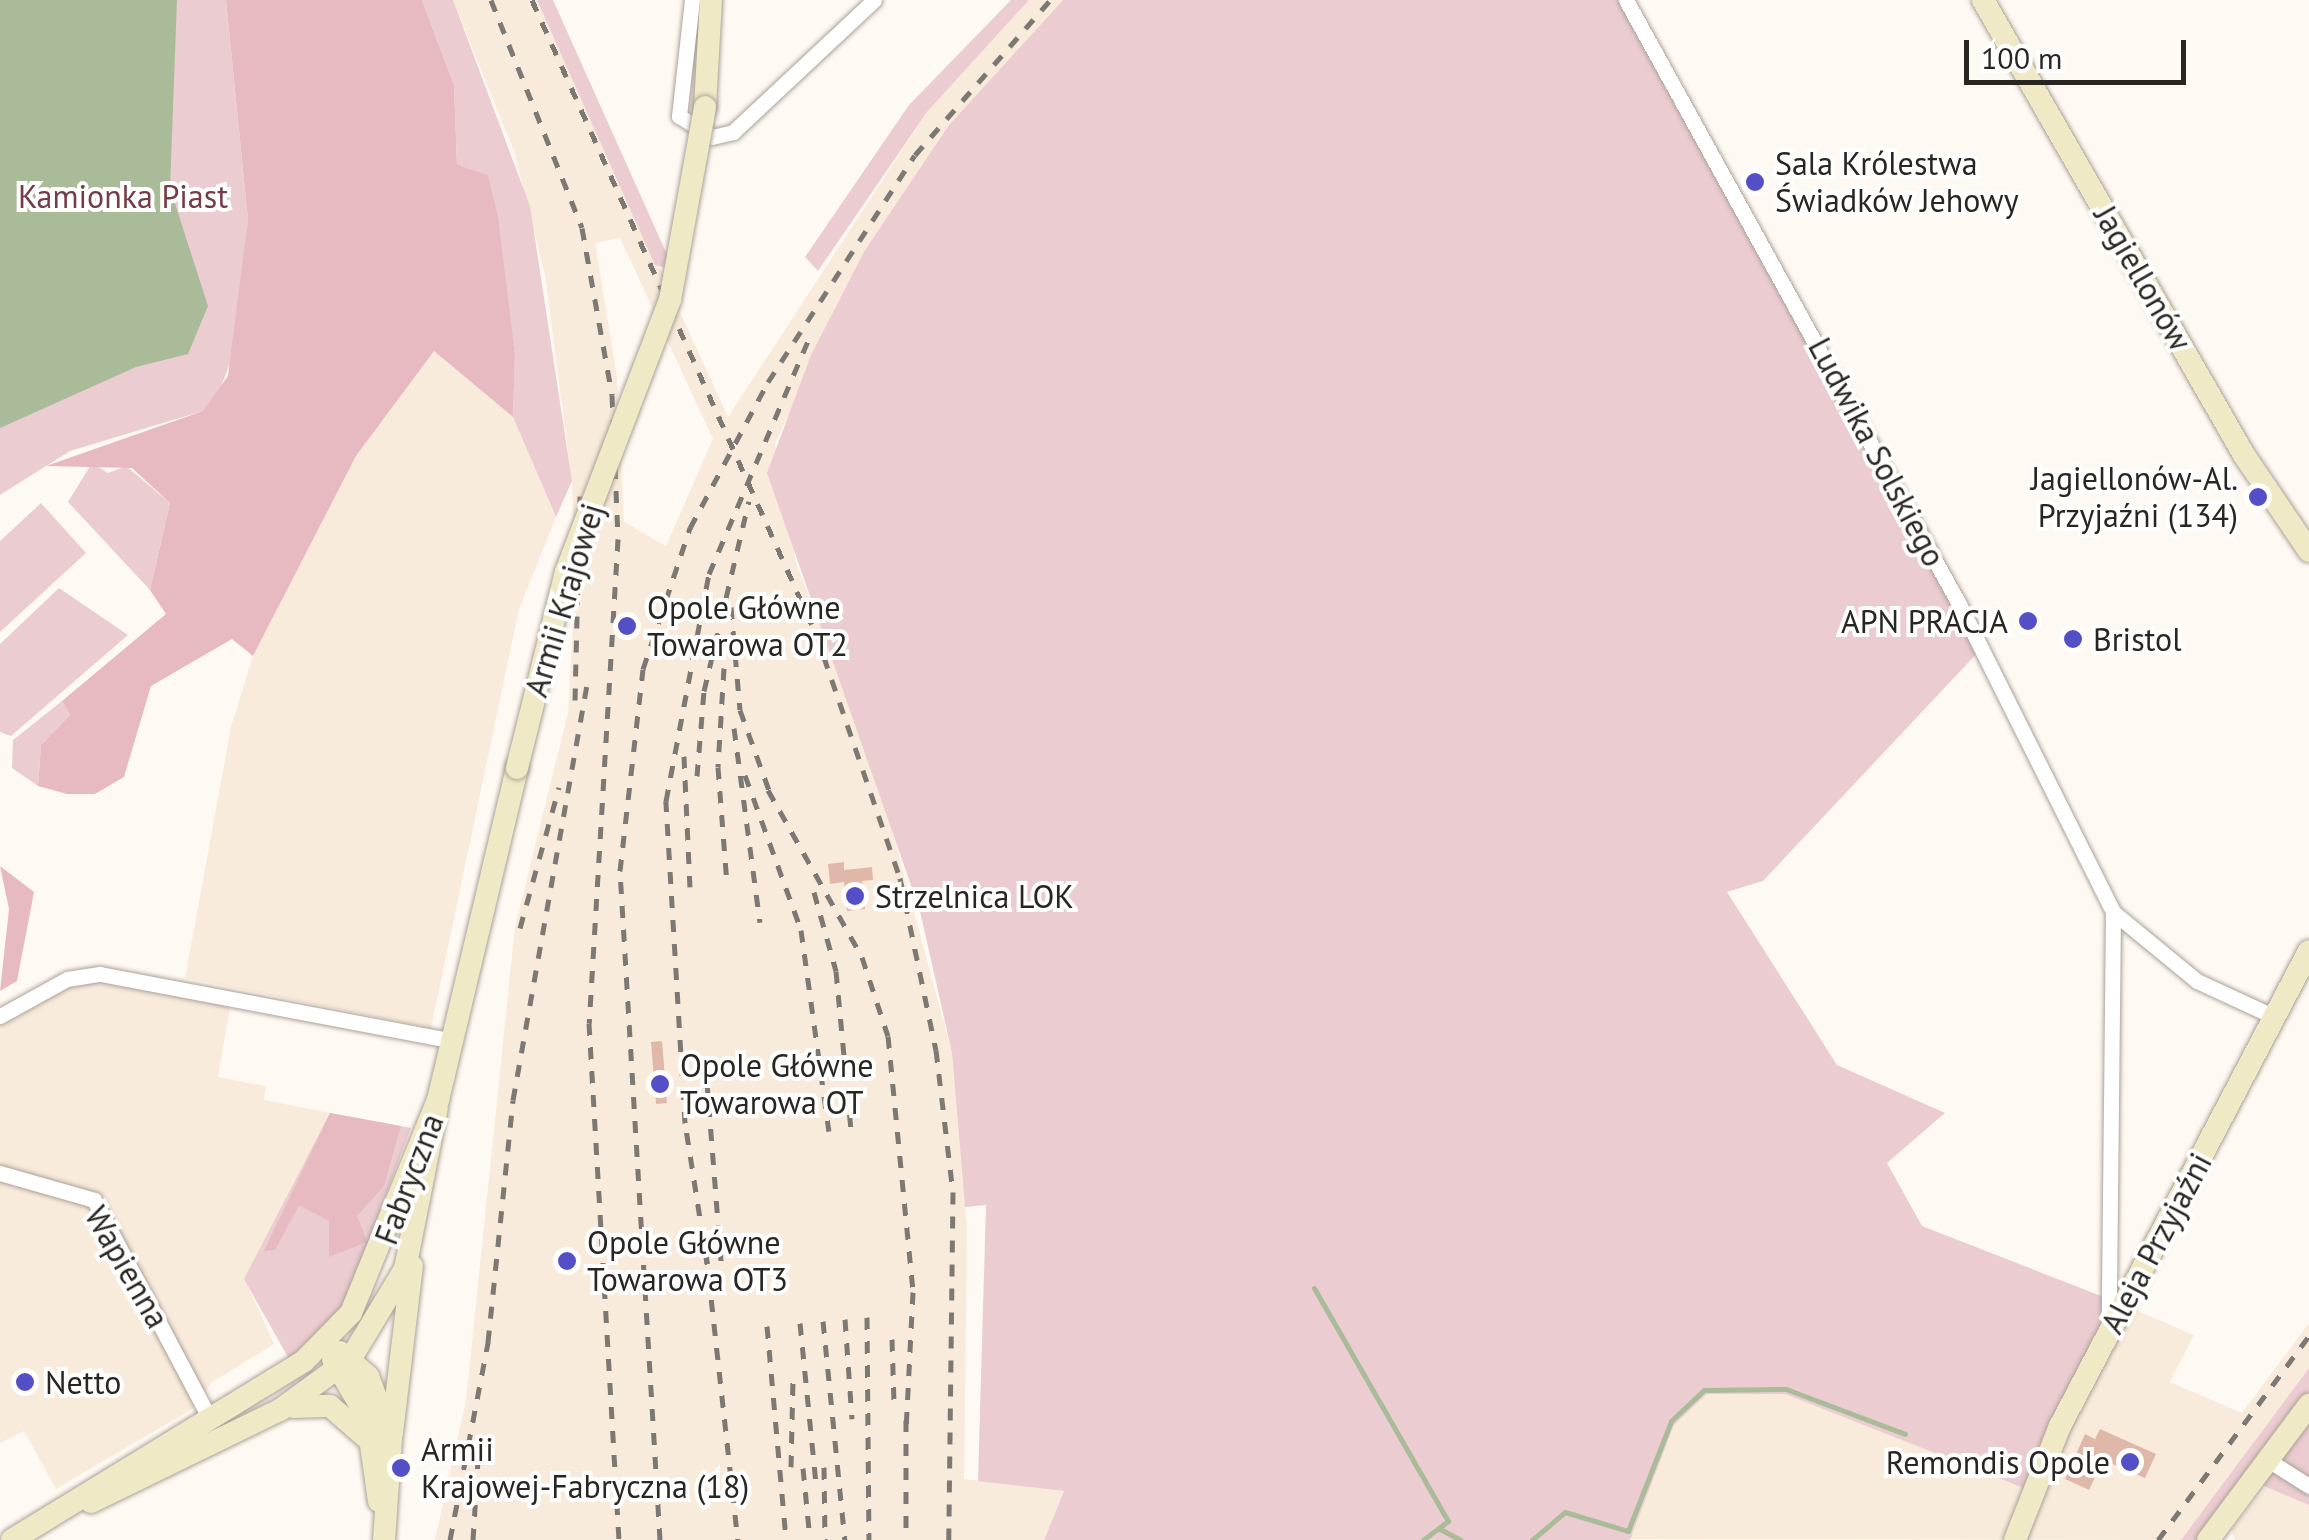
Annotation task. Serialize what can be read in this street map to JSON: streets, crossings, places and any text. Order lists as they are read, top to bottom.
{
  "streets": {
    "main road": [
      "Jagiellonów",
      "Armii Krajowej",
      "Fabryczna",
      "Aleja Przyjaźni"
    ],
    "street": ["Ludwika Solskiego", "Wapienna"]
  },
  "crossings": [
    ["Ludwika Solskiego", "Aleja Przyjaźni"],
    ["Armii Krajowej", "Fabryczna"],
    ["Fabryczna", "Wapienna"]
  ],
  "parks": ["Kamionka Piast"],
  "places": [
    "Sala Królestwa Świadków Jehowy",
    "Jagiellonów-Al. Przyjaźni (134)",
    "APN PRACJA",
    "Opole Główne Towarowa OT2",
    "Bristol",
    "Strzelnica LOK",
    "Opole Główne Towarowa OT",
    "Opole Główne Towarowa OT3",
    "Netto",
    "Remondis Opole",
    "Armii Krajowej-Fabryczna (18)"
  ],
  "scale_bar": "100 m"
}
